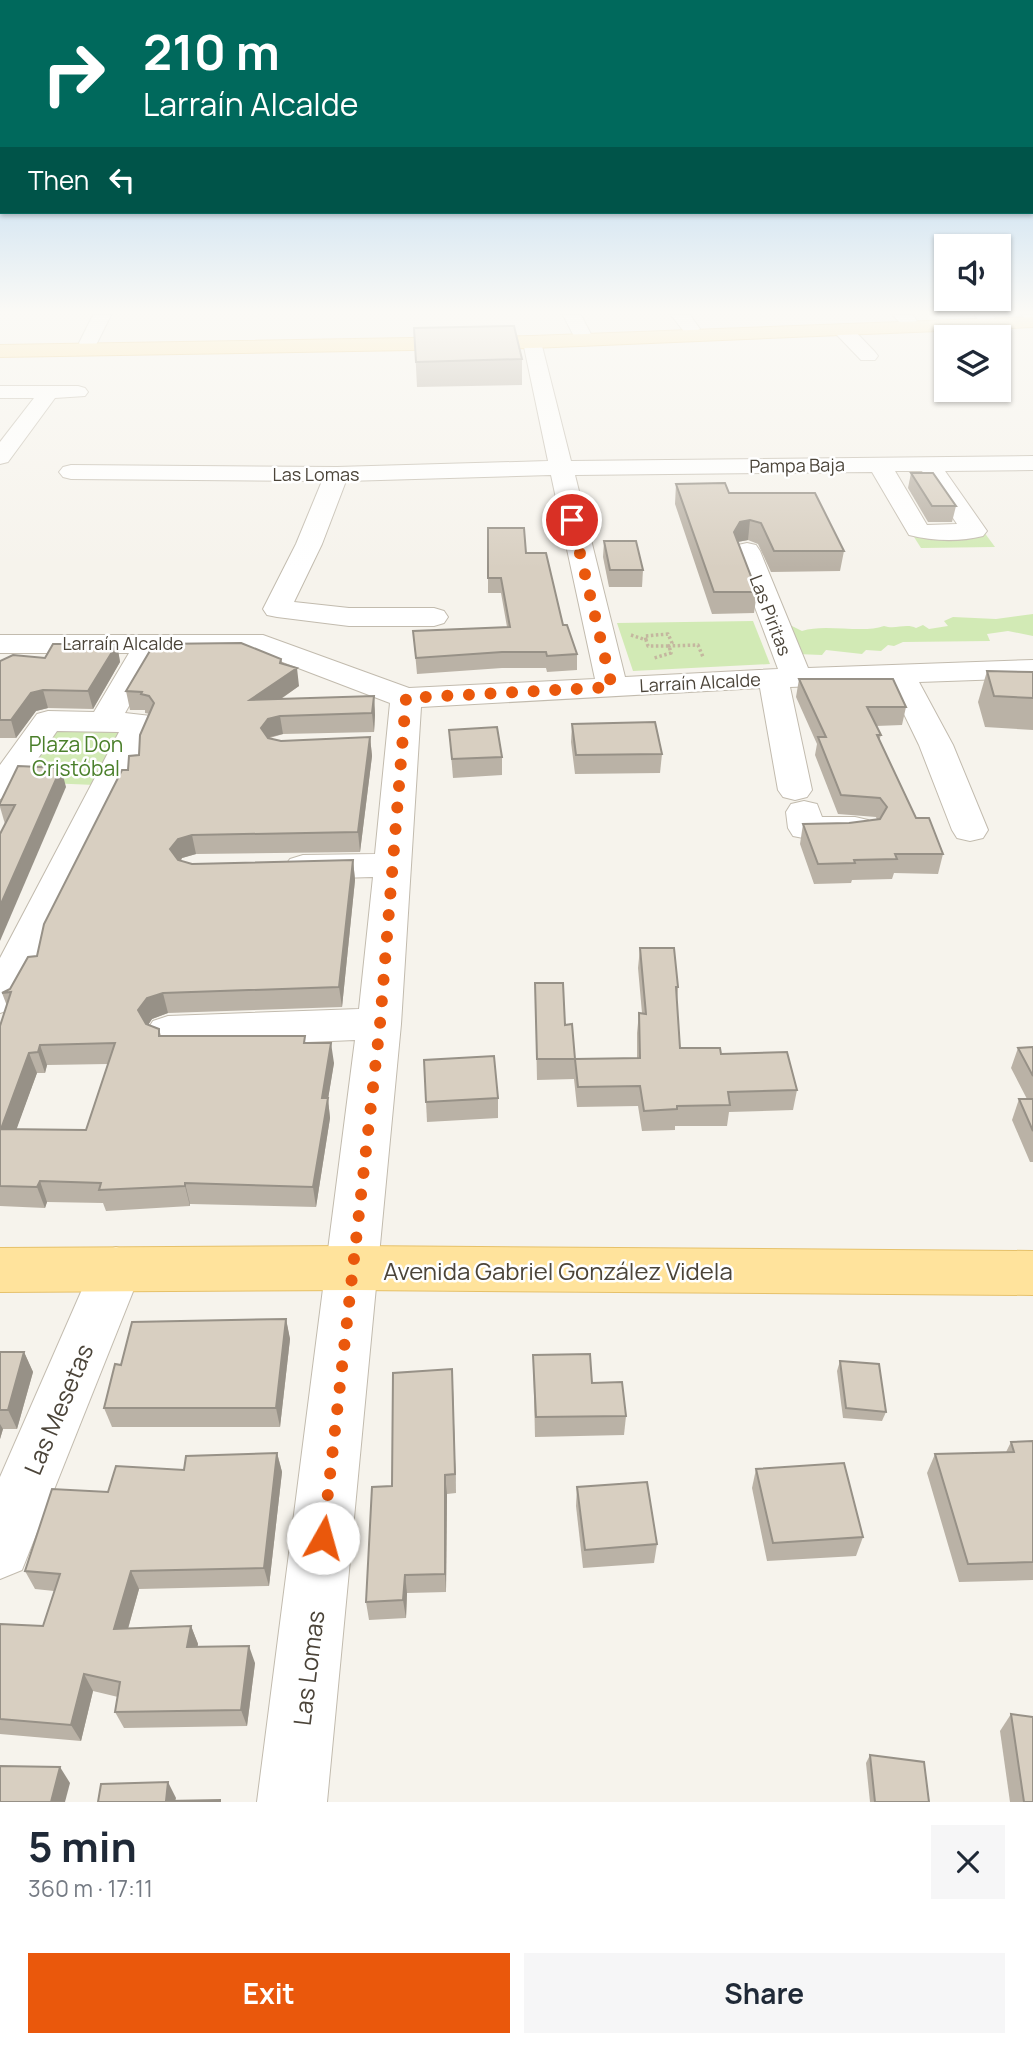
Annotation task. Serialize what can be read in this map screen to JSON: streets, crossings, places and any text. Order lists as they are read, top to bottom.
{
  "streets": {
    "main road": ["Avenida Gabriel González Videla"],
    "street": [
      "Pampa Baja",
      "Las Lomas",
      "Las Piritas",
      "Larraín Alcalde",
      "Las Mesetas"
    ]
  },
  "crossings": [
    ["Pampa Baja", "Las Lomas"],
    ["Las Lomas", "Larraín Alcalde"],
    ["Las Lomas", "Avenida Gabriel González Videla"],
    ["Las Piritas", "Larraín Alcalde"],
    ["Avenida Gabriel González Videla", "Las Mesetas"]
  ],
  "parks": ["Plaza Don Cristóbal"],
  "page": {
    "turn": ["210 m", "Larraín Alcalde"],
    "then": "Then",
    "heading": ["5 min", "360 m · 17:11"],
    "buttons": ["Exit", "Share"]
  }
}
